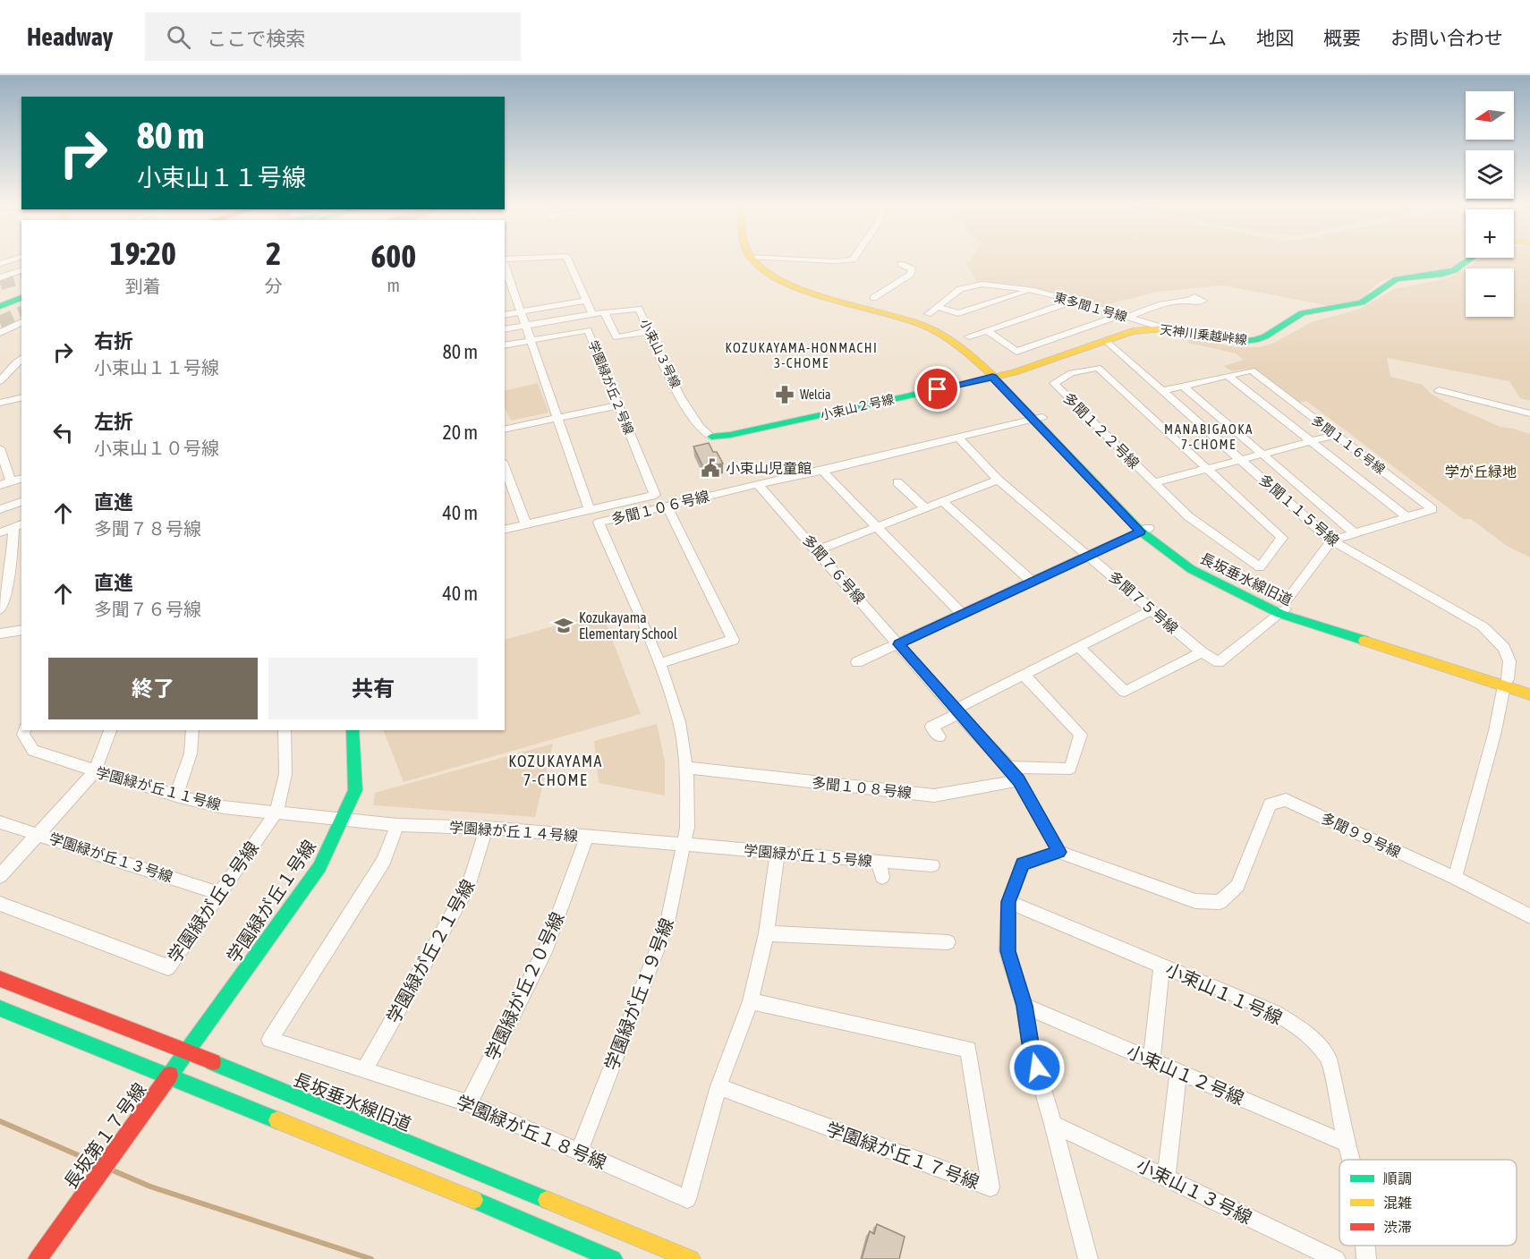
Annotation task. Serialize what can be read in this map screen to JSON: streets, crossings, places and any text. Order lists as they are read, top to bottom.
{
  "streets": {
    "main road": [
      "天神川乗越峠線",
      "小束山２号線",
      "長坂垂水線旧道",
      "学園緑が丘１号線",
      "長坂第１７号線"
    ],
    "street": [
      "東多聞１号線",
      "小束山３号線",
      "学園緑が丘２号線",
      "多聞１２２号線",
      "多聞１１６号線",
      "多聞１０６号線",
      "多聞１１５号線",
      "多聞７６号線",
      "多聞７５号線",
      "多聞１０８号線",
      "学園緑が丘１１号線",
      "学園緑が丘１４号線",
      "多聞９９号線",
      "学園緑が丘１５号線",
      "学園緑が丘１３号線",
      "学園緑が丘８号線",
      "学園緑が丘２１号線",
      "学園緑が丘２０号線",
      "小束山１１号線",
      "学園緑が丘１９号線",
      "小束山１２号線",
      "学園緑が丘１８号線",
      "学園緑が丘１７号線",
      "小束山１３号線"
    ]
  },
  "crossings": [
    ["東多聞１号線", "天神川乗越峠線"],
    ["天神川乗越峠線", "小束山２号線"],
    ["天神川乗越峠線", "多聞１１５号線"],
    ["天神川乗越峠線", "長坂垂水線旧道"],
    ["小束山３号線", "小束山２号線"],
    ["小束山２号線", "長坂垂水線旧道"],
    ["多聞１１６号線", "多聞１１５号線"],
    ["多聞１０６号線", "多聞７６号線"],
    ["多聞１０６号線", "多聞１０８号線"],
    ["多聞１０６号線", "学園緑が丘１９号線"],
    ["多聞１１５号線", "長坂垂水線旧道"],
    ["多聞１１５号線", "多聞９９号線"],
    ["長坂垂水線旧道", "多聞７５号線"],
    ["長坂垂水線旧道", "学園緑が丘１号線"],
    ["多聞１０８号線", "学園緑が丘１９号線"],
    ["学園緑が丘１１号線", "学園緑が丘１４号線"],
    ["学園緑が丘１１号線", "学園緑が丘１号線"],
    ["学園緑が丘１１号線", "学園緑が丘８号線"],
    ["学園緑が丘１４号線", "学園緑が丘１５号線"],
    ["学園緑が丘１４号線", "学園緑が丘１号線"],
    ["学園緑が丘１４号線", "学園緑が丘２１号線"],
    ["学園緑が丘１４号線", "学園緑が丘２０号線"],
    ["学園緑が丘１４号線", "学園緑が丘１９号線"],
    ["学園緑が丘１４号線", "学園緑が丘１８号線"],
    ["学園緑が丘１５号線", "学園緑が丘１９号線"],
    ["学園緑が丘１５号線", "学園緑が丘１８号線"],
    ["学園緑が丘１３号線", "学園緑が丘８号線"],
    ["学園緑が丘１号線", "長坂第１７号線"],
    ["学園緑が丘２１号線", "学園緑が丘１８号線"],
    ["学園緑が丘２０号線", "学園緑が丘１８号線"],
    ["小束山１１号線", "小束山１２号線"],
    ["学園緑が丘１９号線", "学園緑が丘１８号線"],
    ["学園緑が丘１８号線", "学園緑が丘１７号線"]
  ],
  "districts": ["KOZUKAYAMA-HONMACHI 3-CHOME", "MANABIGAOKA 7-CHOME", "KOZUKAYAMA 7-CHOME"],
  "parks": ["学が丘緑地"],
  "places": {
    "pharmacy": ["Welcia"],
    "public building": ["小束山児童館"],
    "school or university": ["Kozukayama Elementary School"]
  },
  "legend": ["順調", "混雑", "渋滞"],
  "north": "left",
  "page": {
    "header": "Headway",
    "search": "ここで検索",
    "nav": [
      "ホーム",
      "地図",
      "概要",
      "お問い合わせ"
    ],
    "map_buttons": ["+", "−"],
    "turn": ["80 m", "小束山１１号線"],
    "eta": [
      "19:20",
      "到着",
      "2",
      "分",
      "600",
      "m"
    ],
    "list": [
      {
        "name": "右折",
        "note": "小束山１１号線",
        "value": "80 m"
      },
      {
        "name": "左折",
        "note": "小束山１０号線",
        "value": "20 m"
      },
      {
        "name": "直進",
        "note": "多聞７８号線",
        "value": "40 m"
      },
      {
        "name": "直進",
        "note": "多聞７６号線",
        "value": "40 m"
      }
    ],
    "buttons": ["終了", "共有"]
  }
}
